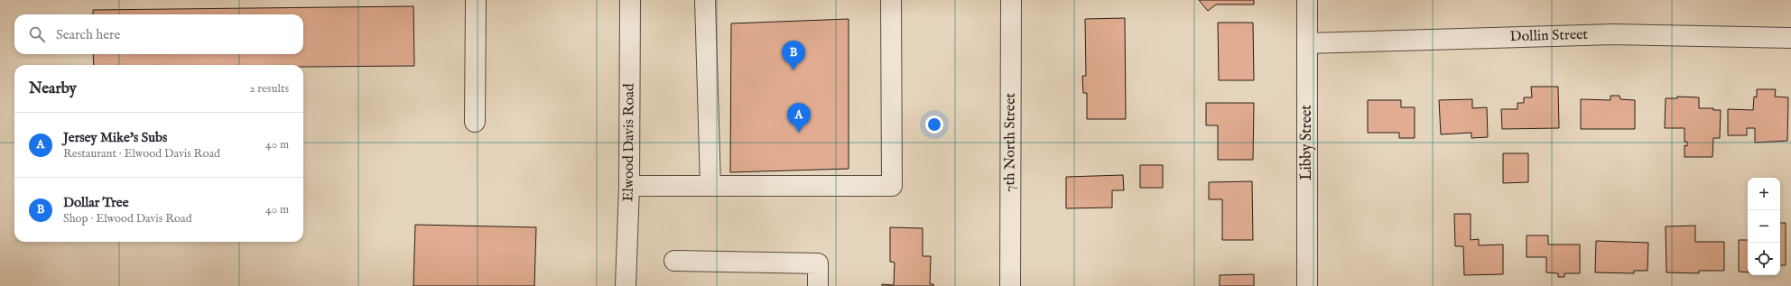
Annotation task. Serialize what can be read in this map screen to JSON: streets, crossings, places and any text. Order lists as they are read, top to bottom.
{
  "streets": {
    "street": [
      "Dollin Street",
      "7th North Street",
      "Libby Street",
      "Elwood Davis Road"
    ]
  },
  "crossings": [
    ["Dollin Street", "Libby Street"]
  ],
  "page": {
    "search": "Search here",
    "pins": ["B", "A"],
    "heading": ["Nearby", "2 results"],
    "list": [
      {
        "mark": "A",
        "name": "Jersey Mike's Subs",
        "note": "Restaurant · Elwood Davis Road",
        "value": "40 m"
      },
      {
        "mark": "B",
        "name": "Dollar Tree",
        "note": "Shop · Elwood Davis Road",
        "value": "40 m"
      }
    ],
    "map_buttons": ["+", "−"]
  }
}
